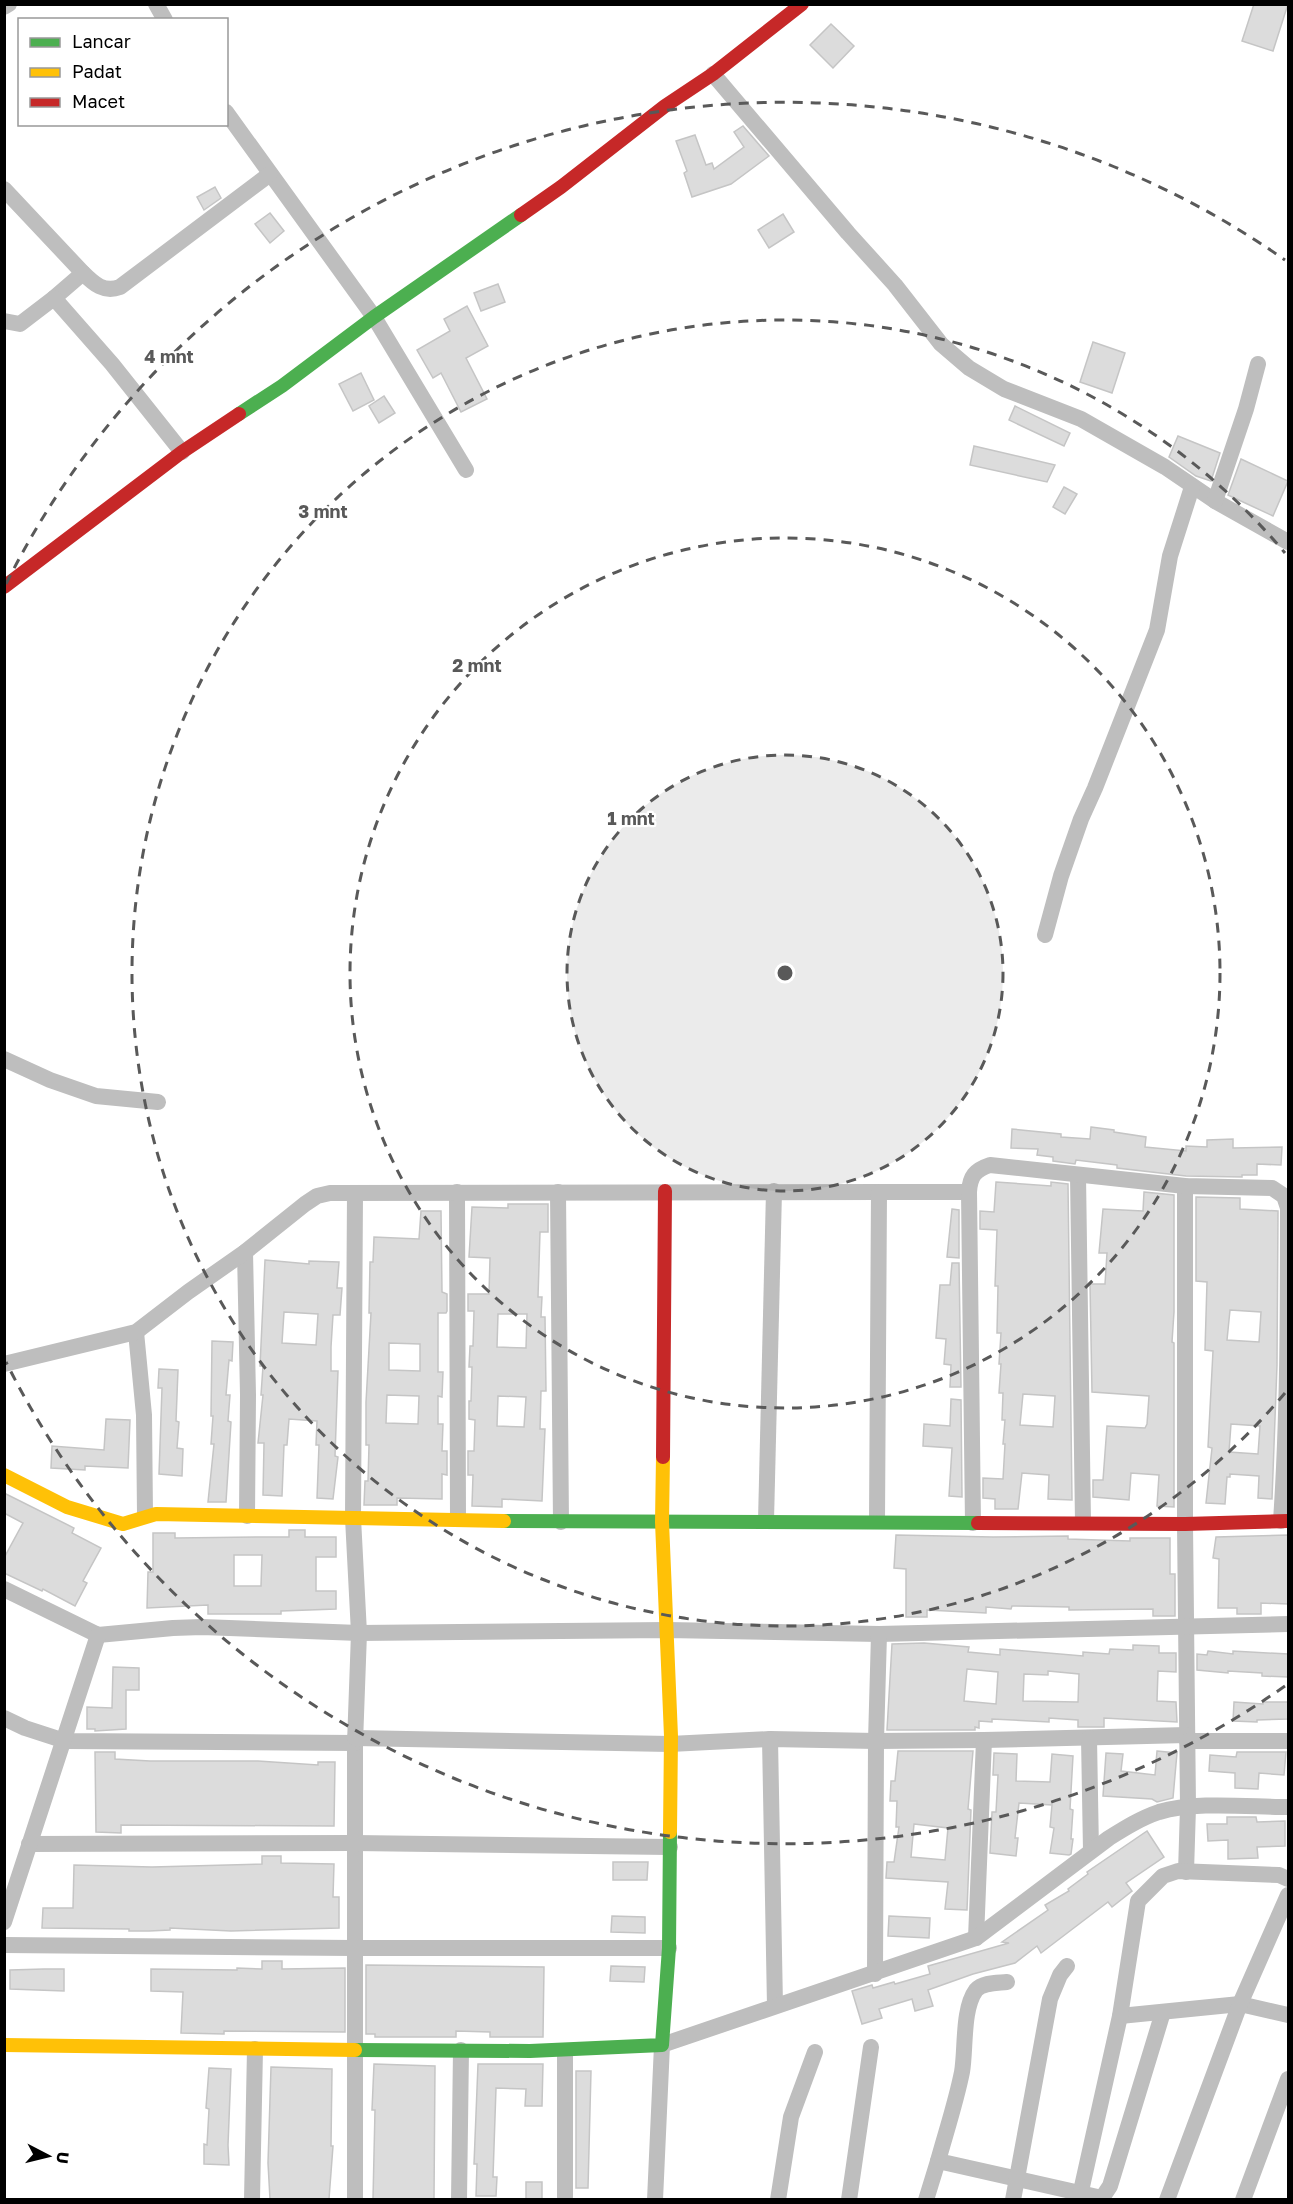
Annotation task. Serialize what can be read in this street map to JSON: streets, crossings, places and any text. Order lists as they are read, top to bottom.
{
  "legend": ["Lancar", "Padat", "Macet"],
  "north": "right",
  "rings": [
    "4 mnt",
    "3 mnt",
    "2 mnt",
    "1 mnt"
  ]
}
